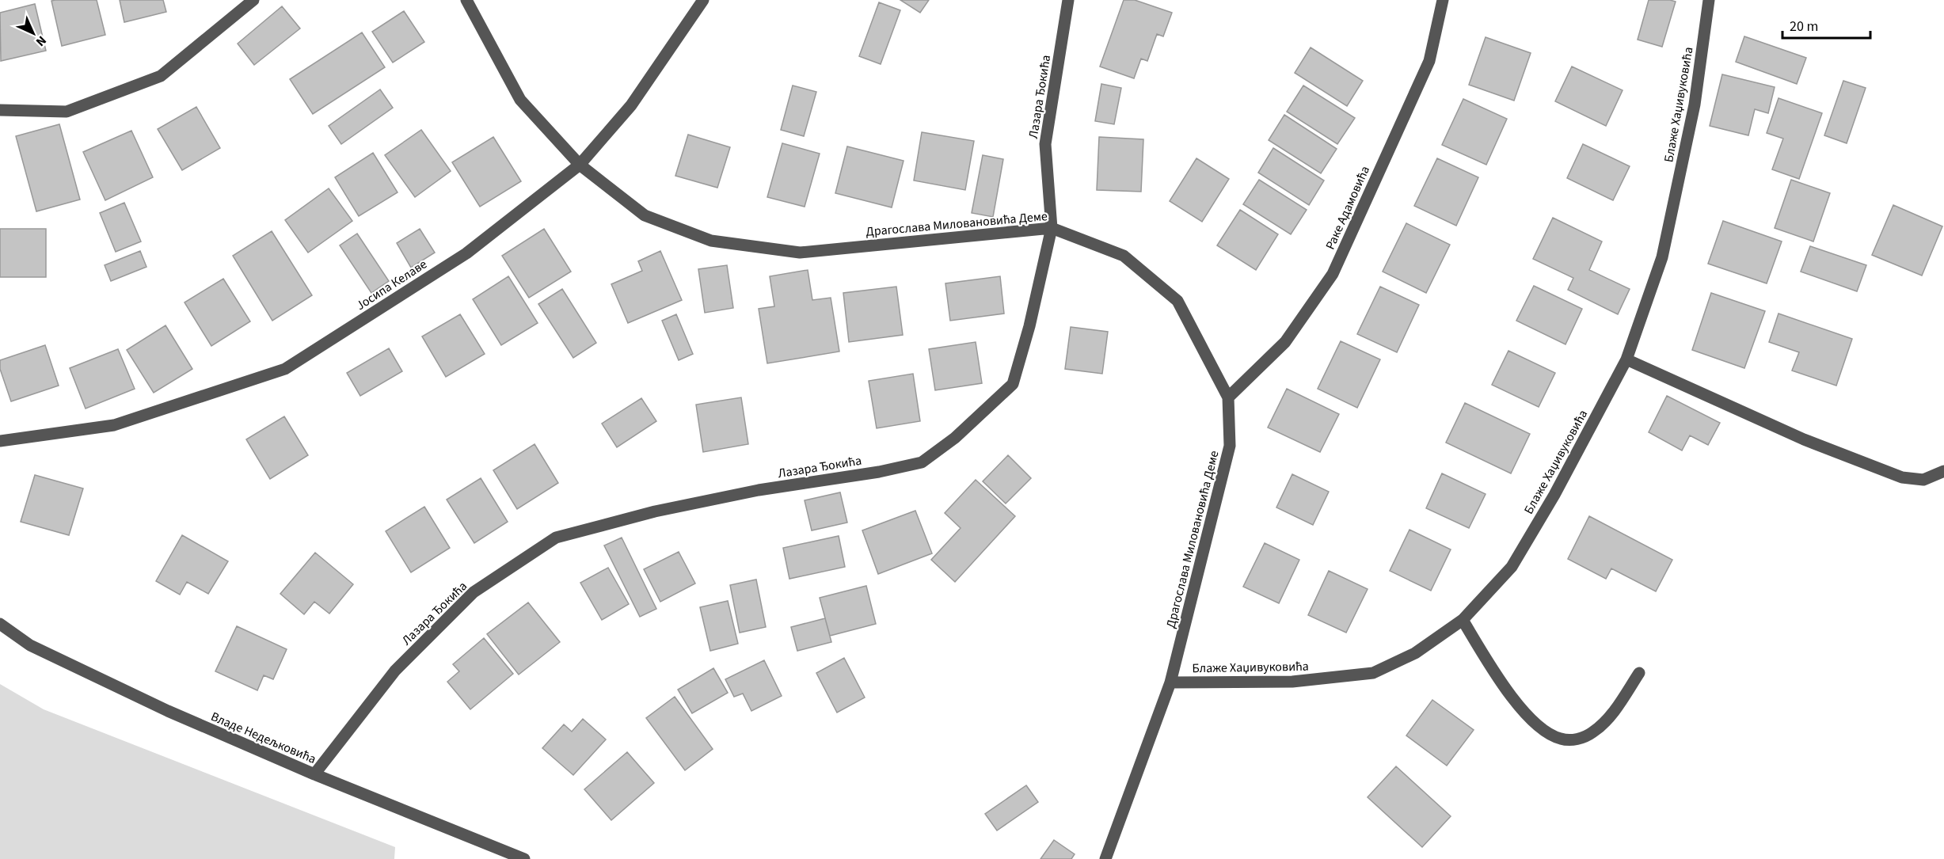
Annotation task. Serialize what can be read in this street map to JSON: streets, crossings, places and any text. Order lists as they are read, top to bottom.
{
  "streets": {
    "street": [
      "Лазара Ђокића",
      "Блаже Хаџивуковића",
      "Раке Адамовића",
      "Драгослава Миловановића Деме",
      "Јосипа Келаве",
      "Владе Недељковића"
    ]
  },
  "crossings": [
    ["Лазара Ђокића", "Драгослава Миловановића Деме"],
    ["Лазара Ђокића", "Владе Недељковића"],
    ["Блаже Хаџивуковића", "Драгослава Миловановића Деме"],
    ["Раке Адамовића", "Драгослава Миловановића Деме"],
    ["Драгослава Миловановића Деме", "Јосипа Келаве"]
  ],
  "scale_bar": "20 m",
  "north": "bottom right"
}
